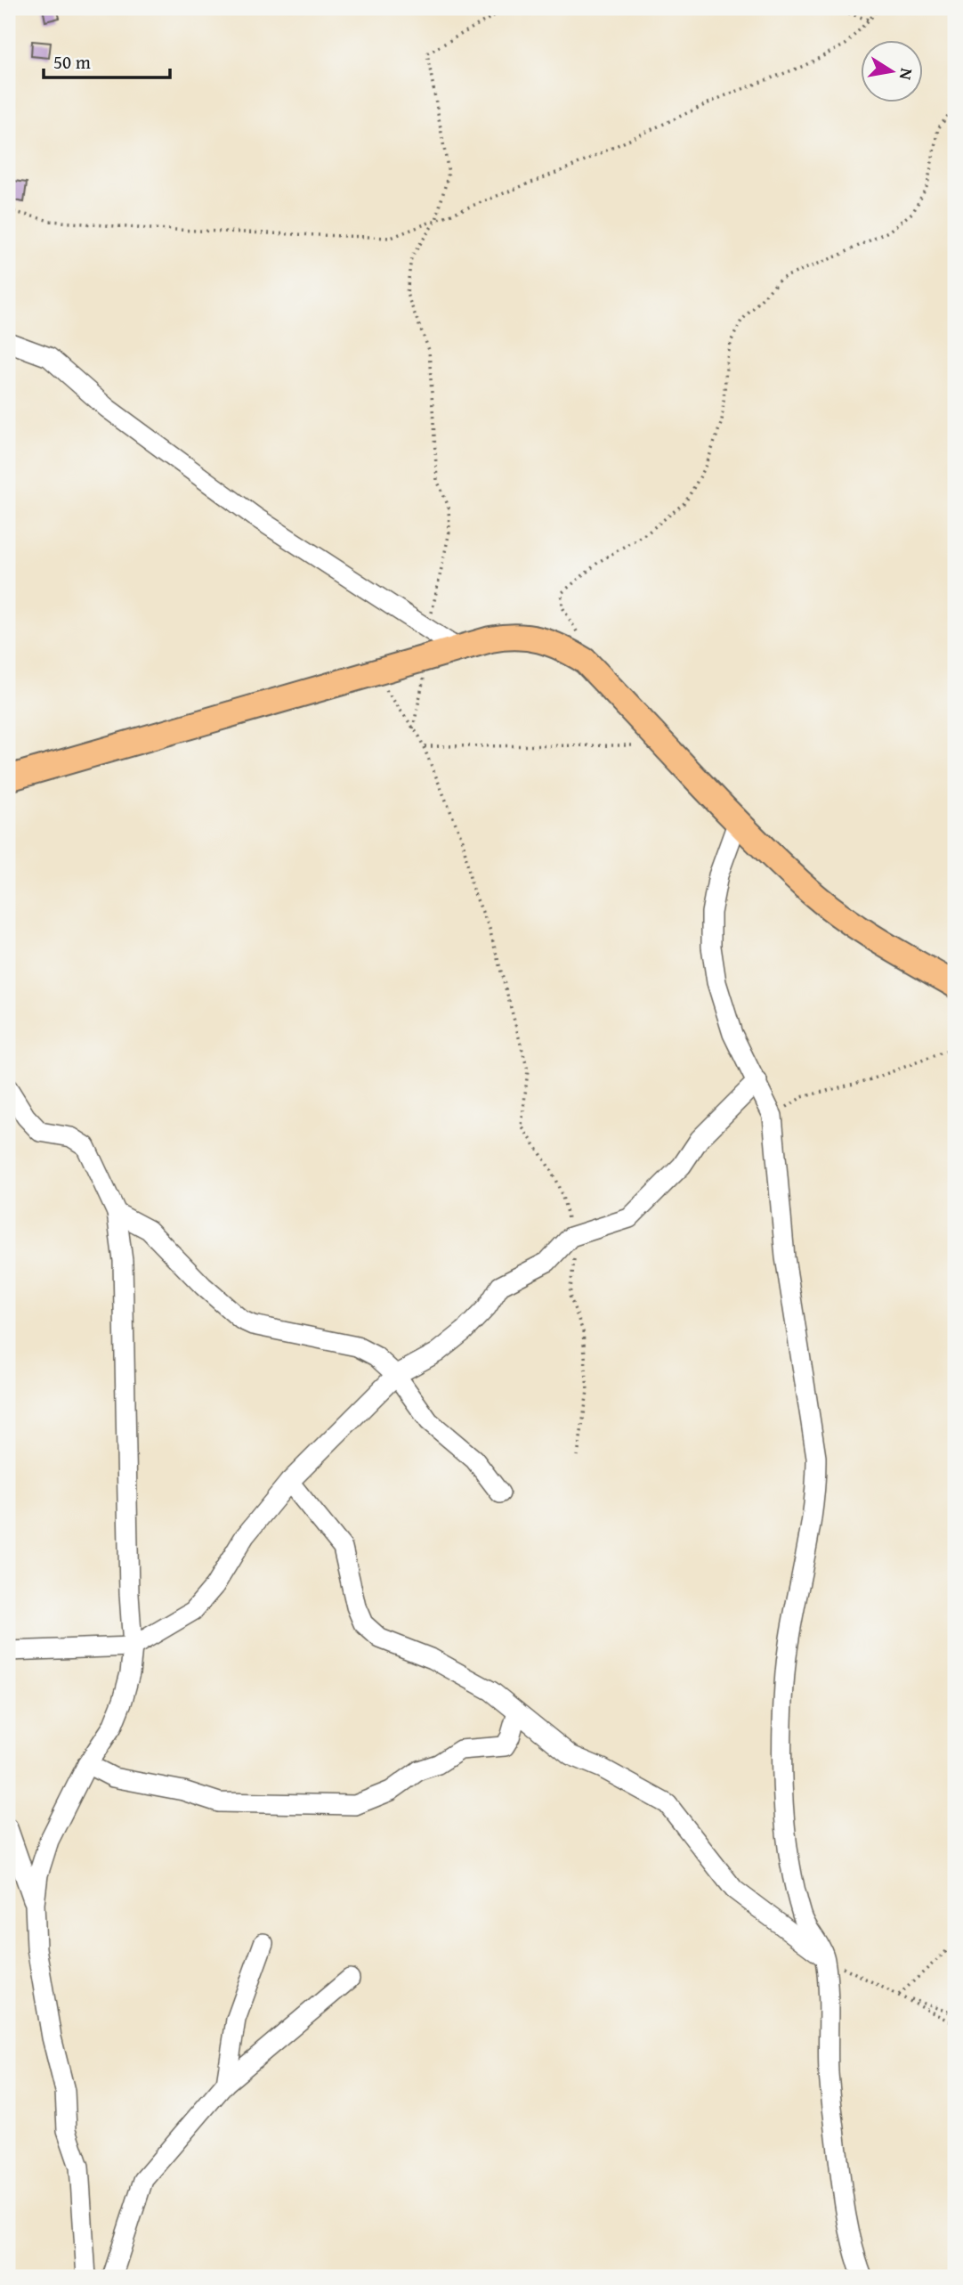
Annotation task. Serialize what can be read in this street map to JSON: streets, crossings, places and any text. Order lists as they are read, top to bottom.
{
  "scale_bar": "50 m",
  "north": "right"
}
